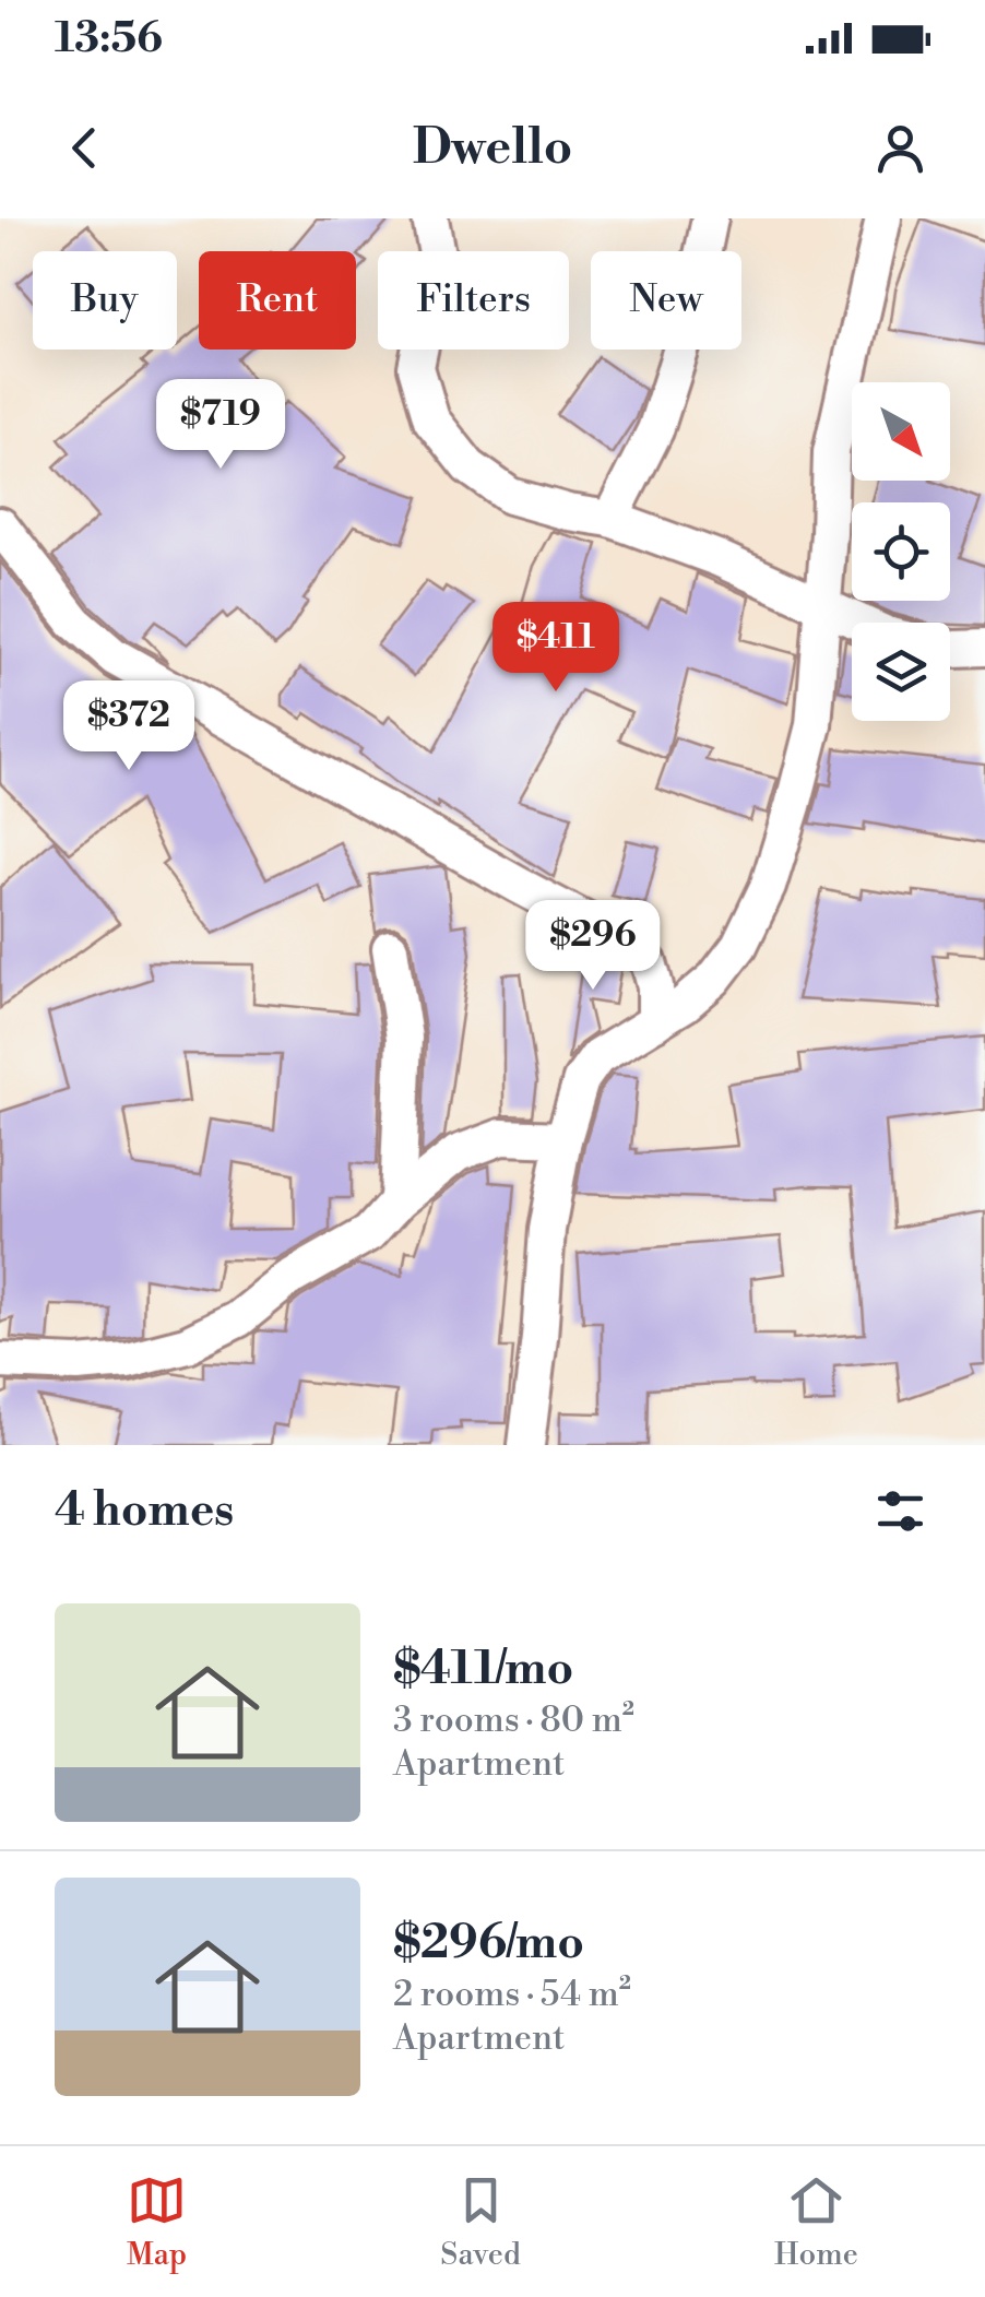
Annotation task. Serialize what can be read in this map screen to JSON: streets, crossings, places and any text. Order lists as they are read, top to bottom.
{
  "north": "bottom right",
  "page": {
    "status": "13:56",
    "header": "Dwello",
    "chip": [
      "Buy",
      "Rent",
      "Filters",
      "New"
    ],
    "price": [
      "$719",
      "$411",
      "$372",
      "$296"
    ],
    "heading": "4 homes",
    "list": [
      {
        "name": "$411/mo",
        "note": "3 rooms · 80 m² · Apartment"
      },
      {
        "name": "$296/mo",
        "note": "2 rooms · 54 m² · Apartment"
      }
    ],
    "tabs": ["Map", "Saved", "Home"]
  }
}
